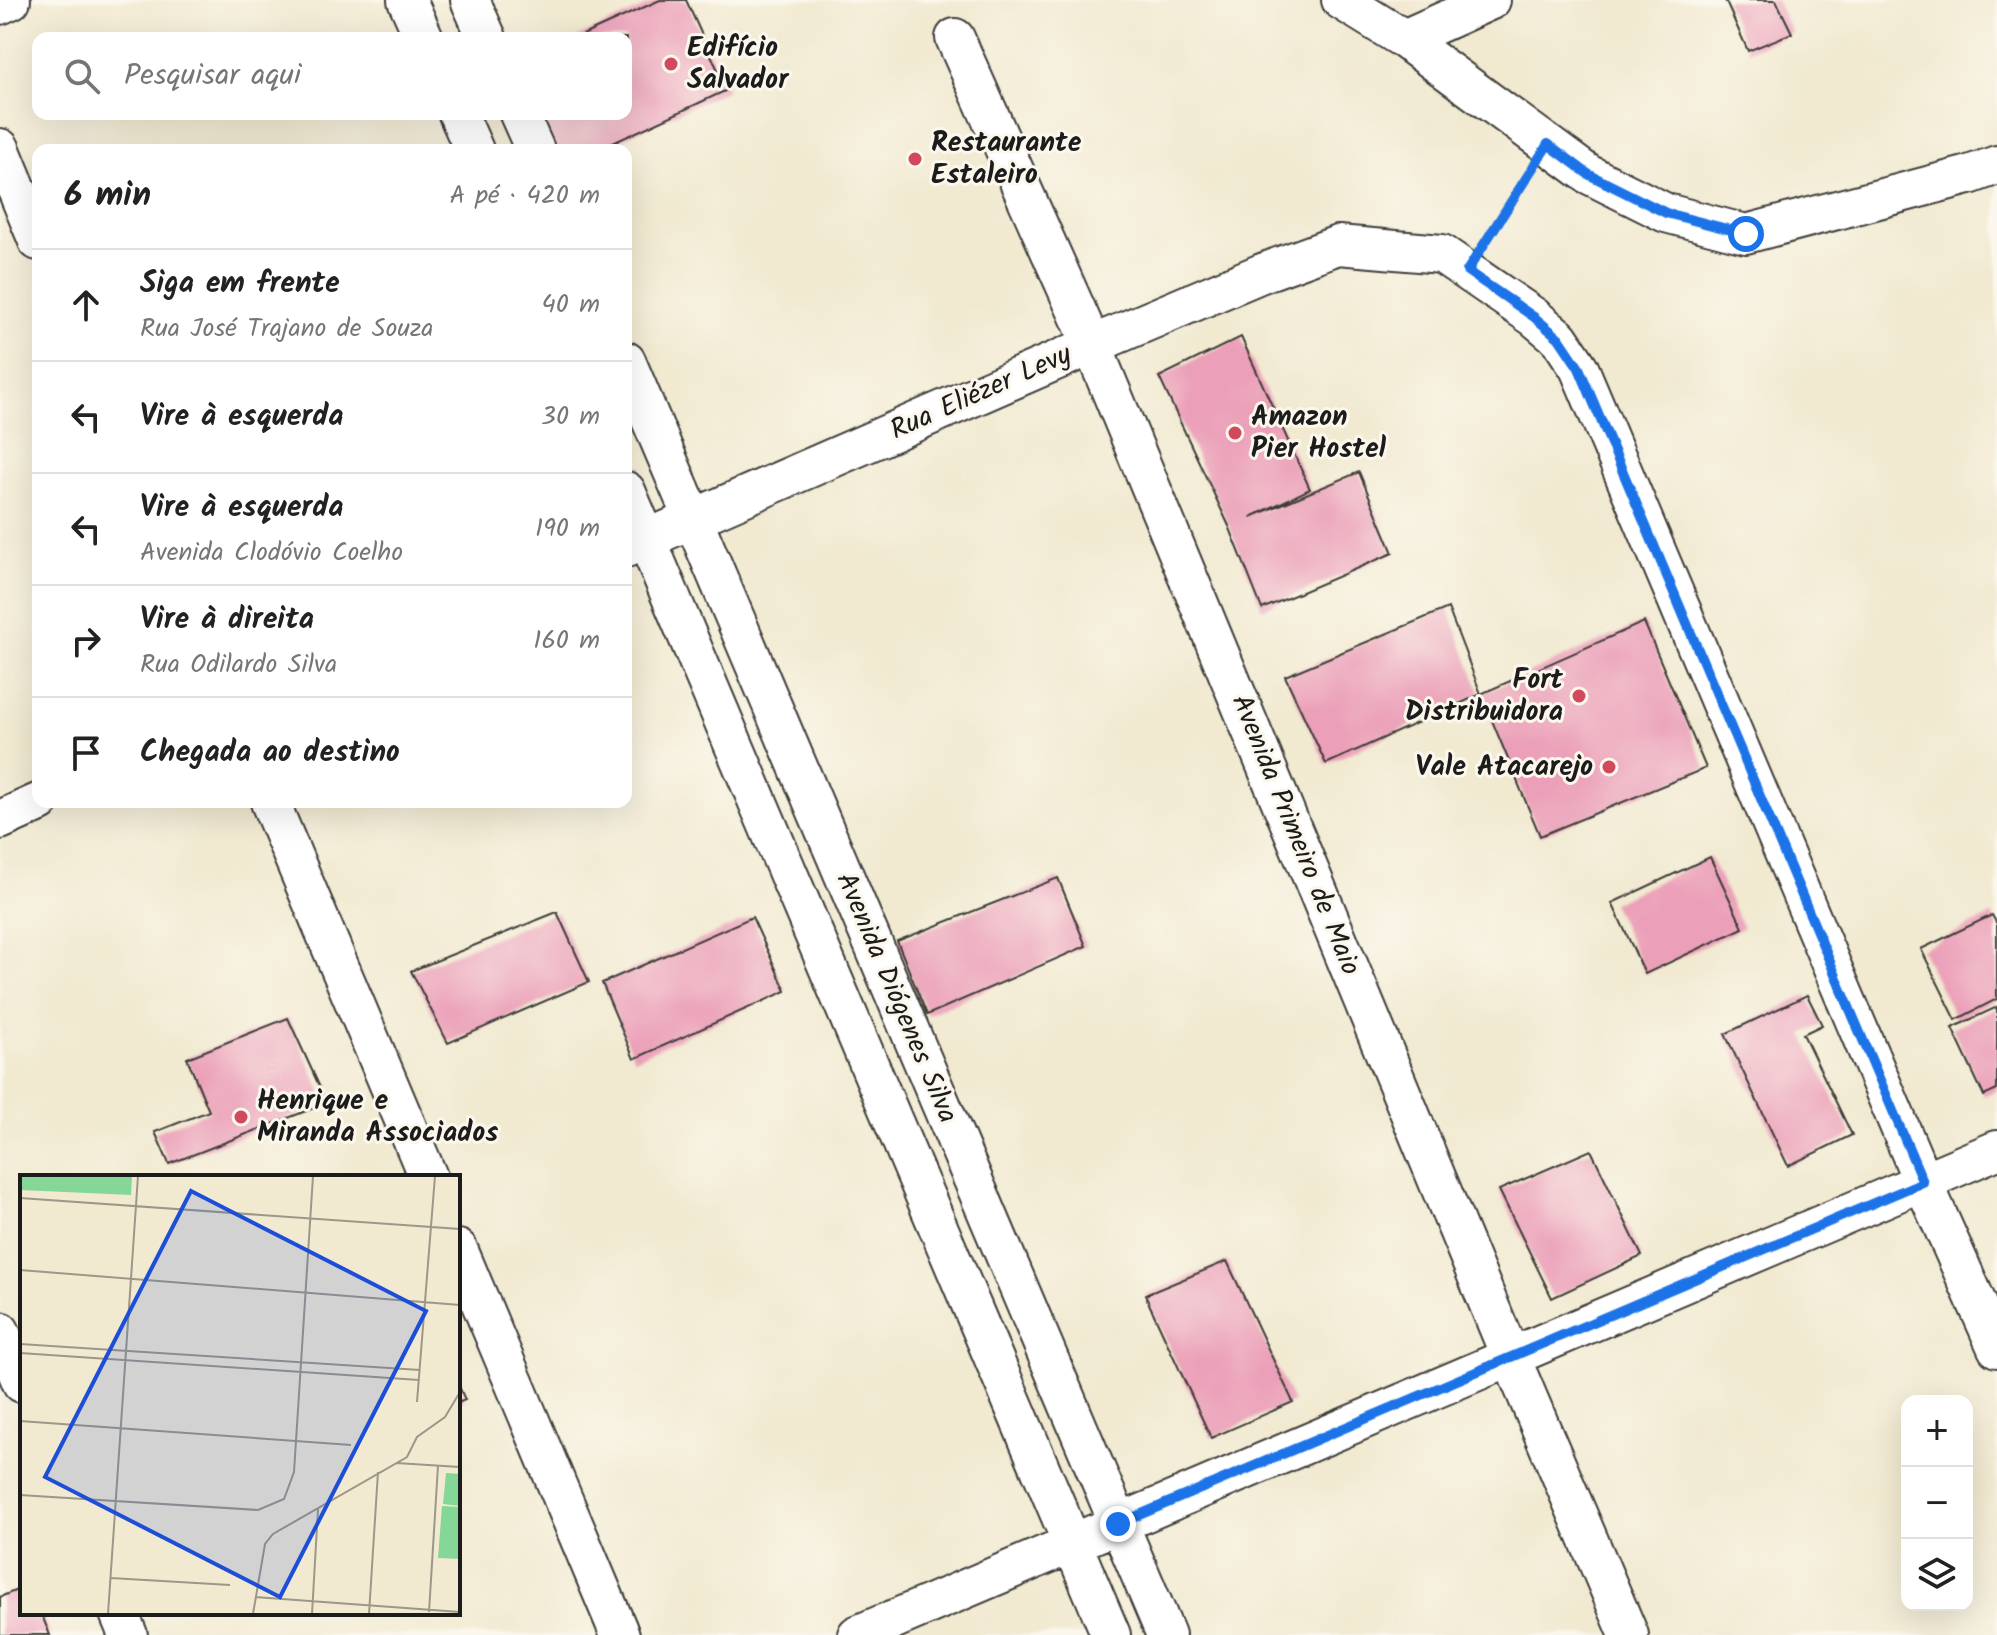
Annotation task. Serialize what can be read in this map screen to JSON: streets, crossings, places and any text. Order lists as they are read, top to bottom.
{
  "streets": {
    "street": ["Rua Eliézer Levy", "Avenida Primeiro de Maio", "Avenida Diógenes Silva"]
  },
  "crossings": [
    ["Rua Eliézer Levy", "Avenida Primeiro de Maio"],
    ["Rua Eliézer Levy", "Avenida Diógenes Silva"]
  ],
  "places": [
    "Edifício Salvador",
    "Restaurante Estaleiro",
    "Amazon Pier Hostel",
    "Fort Distribuidora",
    "Vale Atacarejo",
    "Henrique e Miranda Associados"
  ],
  "page": {
    "search": "Pesquisar aqui",
    "heading": ["6 min", "A pé · 420 m"],
    "list": [
      ["Siga em frente", "Rua José Trajano de Souza", "40 m"],
      ["Vire à esquerda", "30 m"],
      ["Vire à esquerda", "Avenida Clodóvio Coelho", "190 m"],
      ["Vire à direita", "Rua Odilardo Silva", "160 m"],
      "Chegada ao destino"
    ],
    "map_buttons": ["+", "−"]
  }
}
